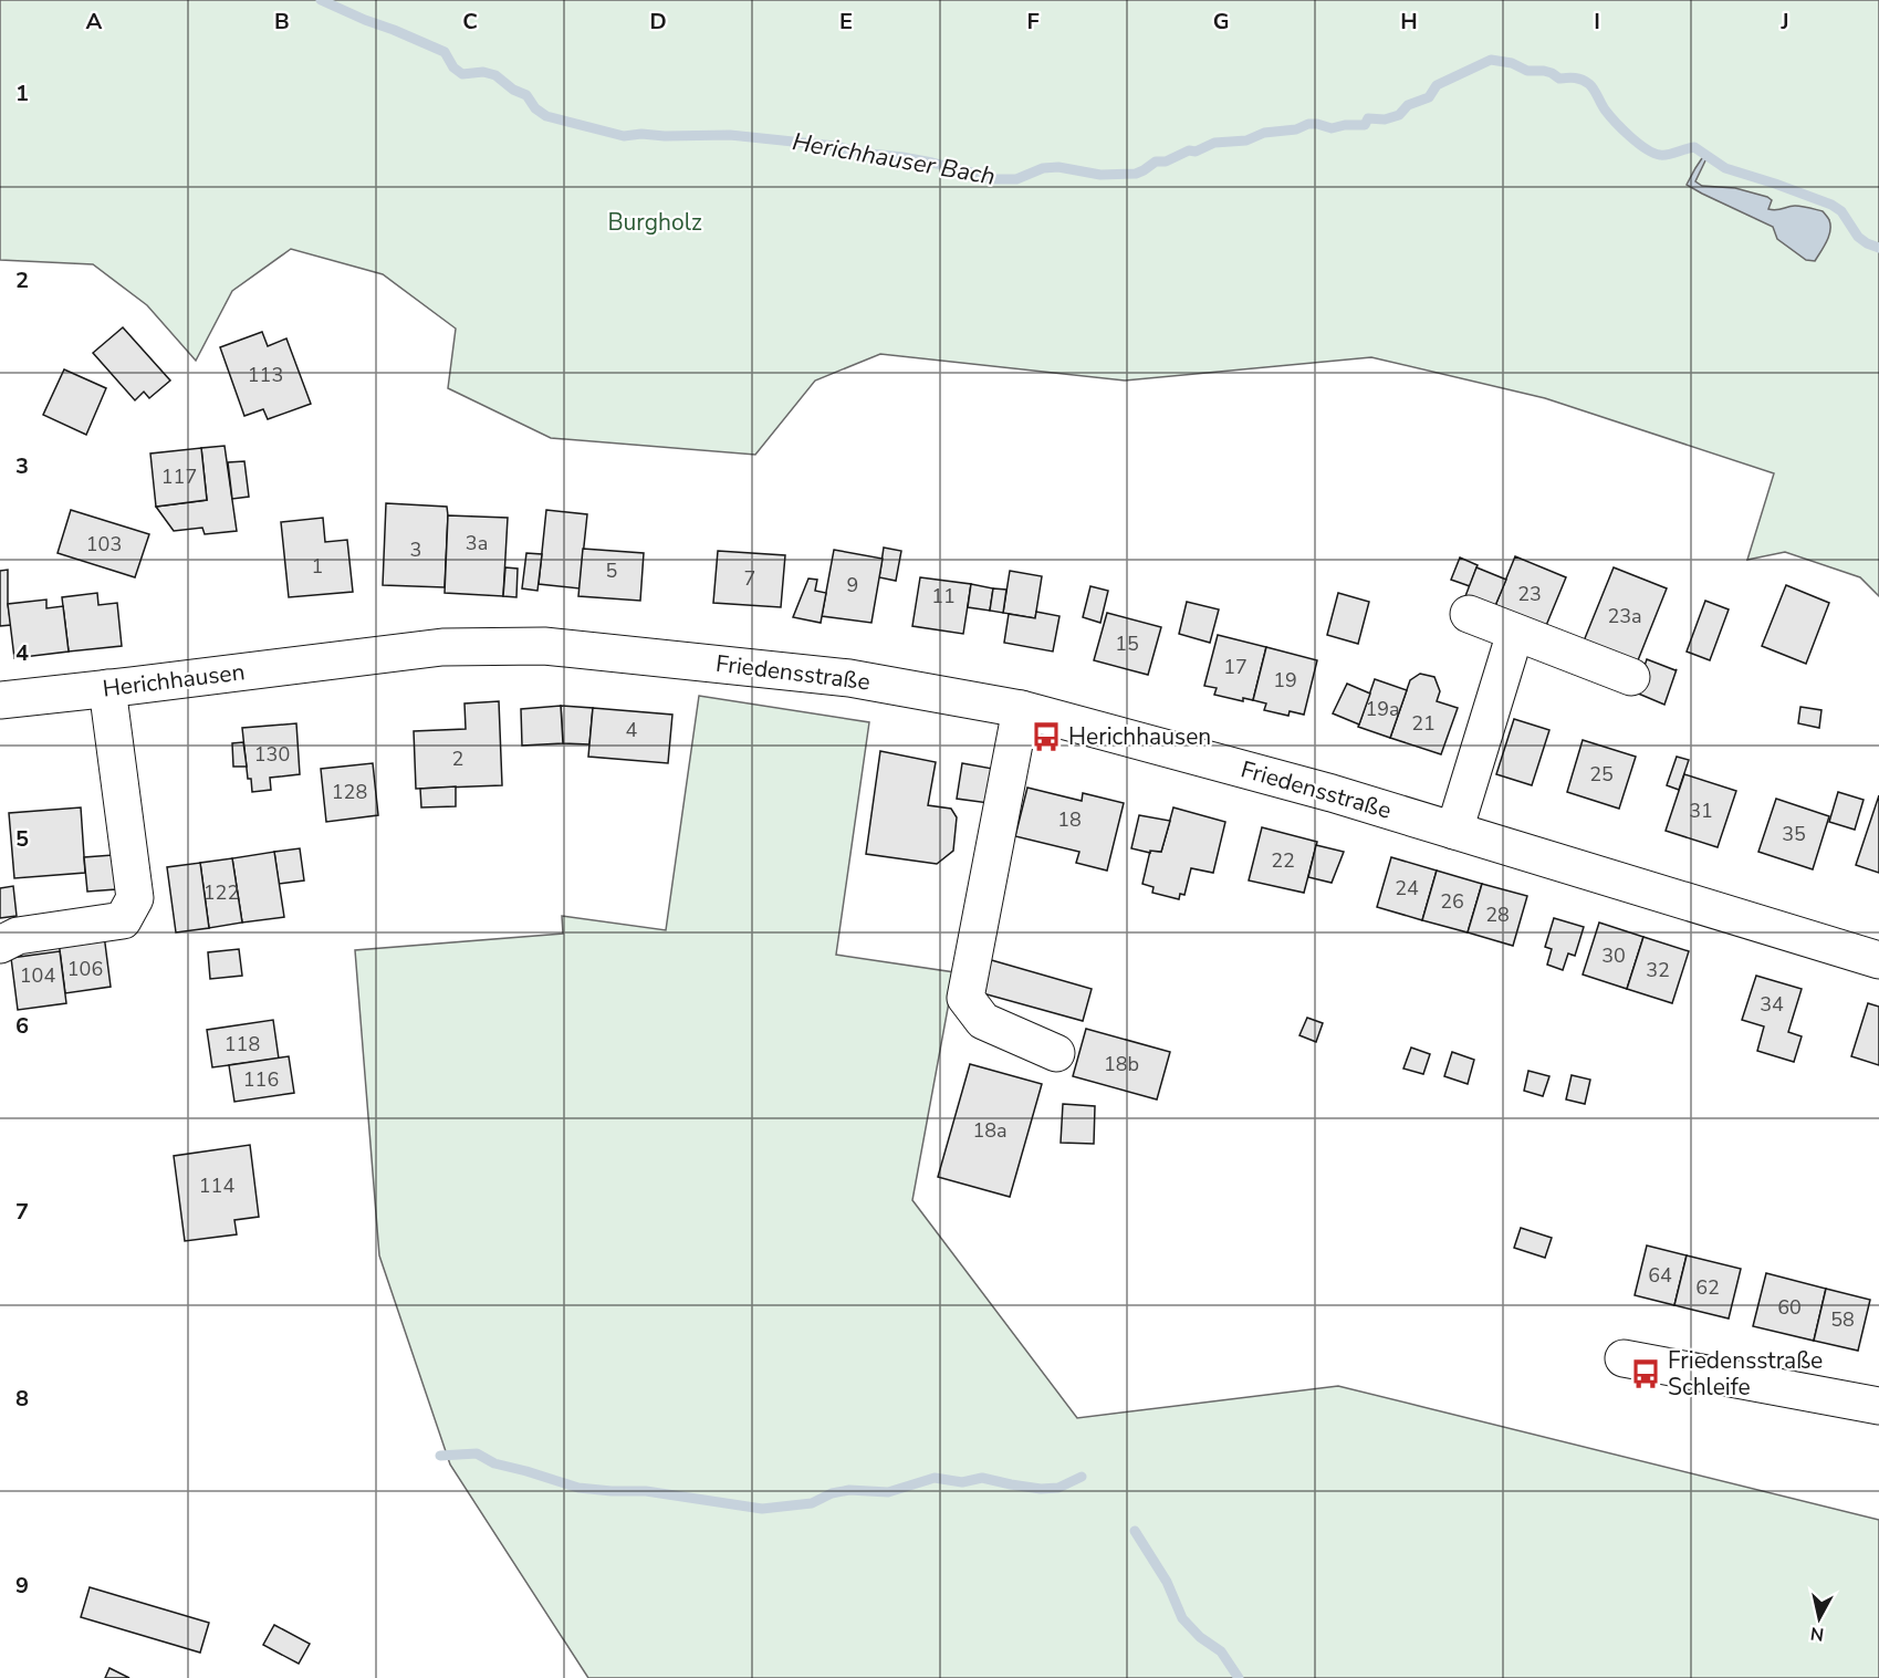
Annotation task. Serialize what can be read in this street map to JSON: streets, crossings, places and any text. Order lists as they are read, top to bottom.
{
  "streets": {
    "street": ["Friedensstraße", "Herichhausen"]
  },
  "crossings": [
    ["Friedensstraße", "Herichhausen"]
  ],
  "water": ["Herichhauser Bach"],
  "parks": ["Burgholz"],
  "places": {
    "bus stop": ["Herichhausen", "Friedensstraße Schleife"]
  },
  "house_numbers": [
    "113",
    "117",
    "3a",
    "103",
    "3",
    "1",
    "5",
    "7",
    "9",
    "23",
    "11",
    "23a",
    "15",
    "17",
    "19",
    "19a",
    "21",
    "4",
    "130",
    "2",
    "25",
    "128",
    "31",
    "18",
    "35",
    "22",
    "24",
    "122",
    "26",
    "28",
    "30",
    "106",
    "32",
    "104",
    "34",
    "118",
    "18b",
    "116",
    "18a",
    "114",
    "64",
    "62",
    "60",
    "58"
  ],
  "north": "bottom",
  "grid": {
    "columns": [
      "A",
      "B",
      "C",
      "D",
      "E",
      "F",
      "G",
      "H",
      "I",
      "J"
    ],
    "rows": [
      "1",
      "2",
      "3",
      "4",
      "5",
      "6",
      "7",
      "8",
      "9"
    ]
  }
}
